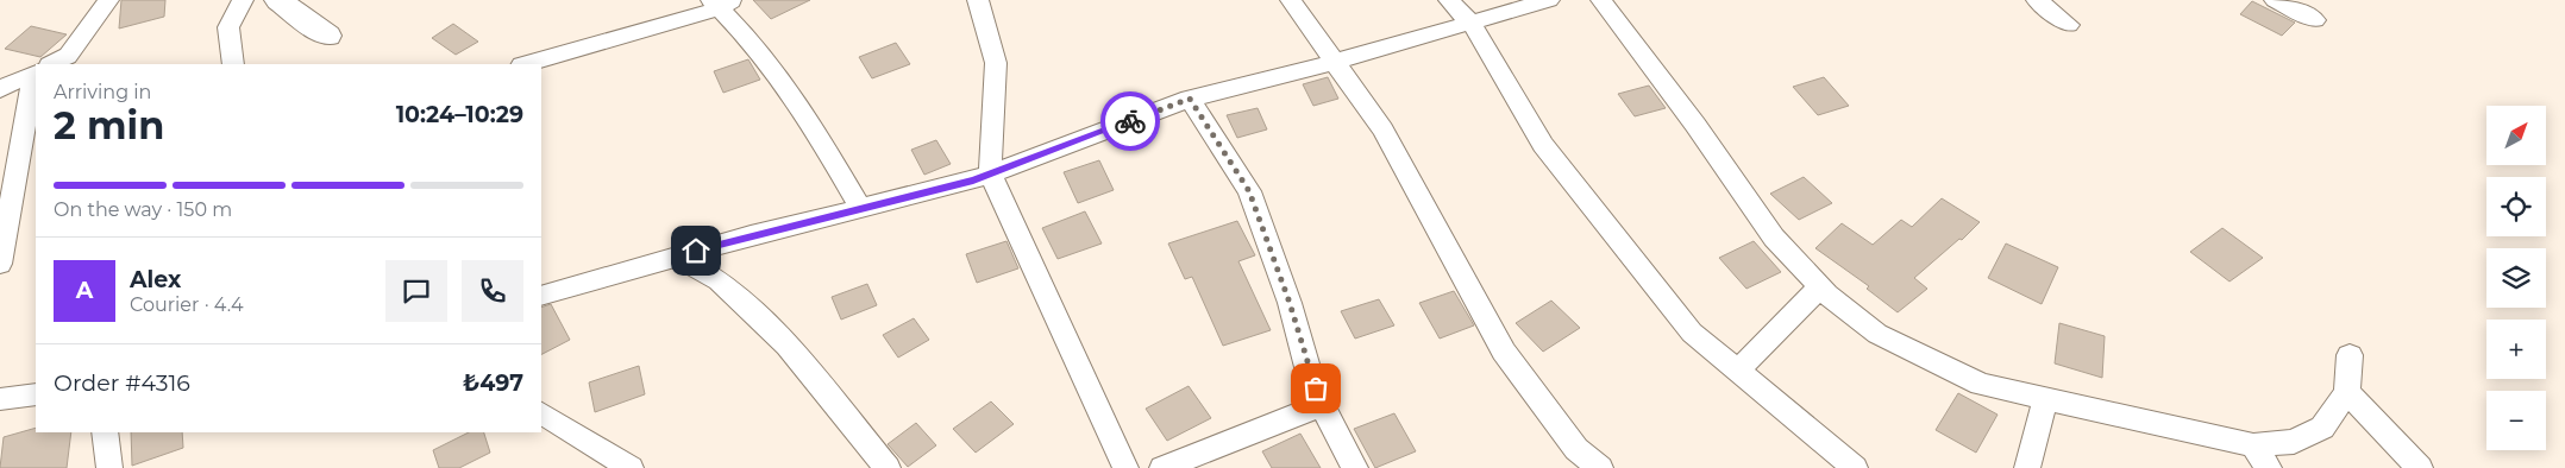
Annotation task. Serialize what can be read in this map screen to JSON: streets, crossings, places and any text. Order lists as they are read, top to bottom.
{
  "north": "top right",
  "page": {
    "heading": ["2 min", "Arriving in", "10:24–10:29"],
    "panel": [
      "Alex",
      "Courier · 4.4",
      "Order #4316",
      "₺497"
    ],
    "map_buttons": ["+", "−"],
    "bar": "On the way · 150 m",
    "round": "A"
  }
}
